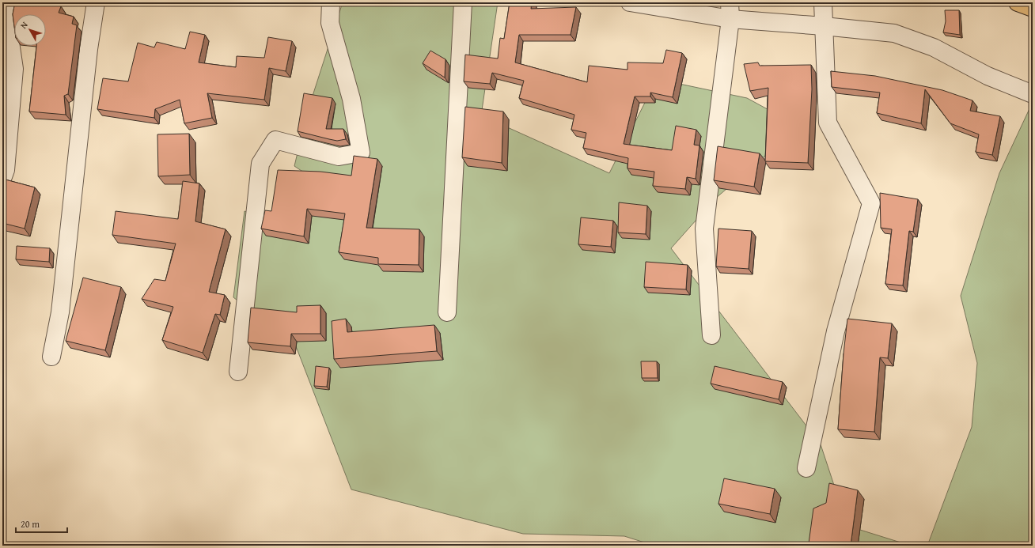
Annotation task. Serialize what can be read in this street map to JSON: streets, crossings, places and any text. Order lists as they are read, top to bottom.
{
  "scale_bar": "20 m",
  "north": "top left"
}
